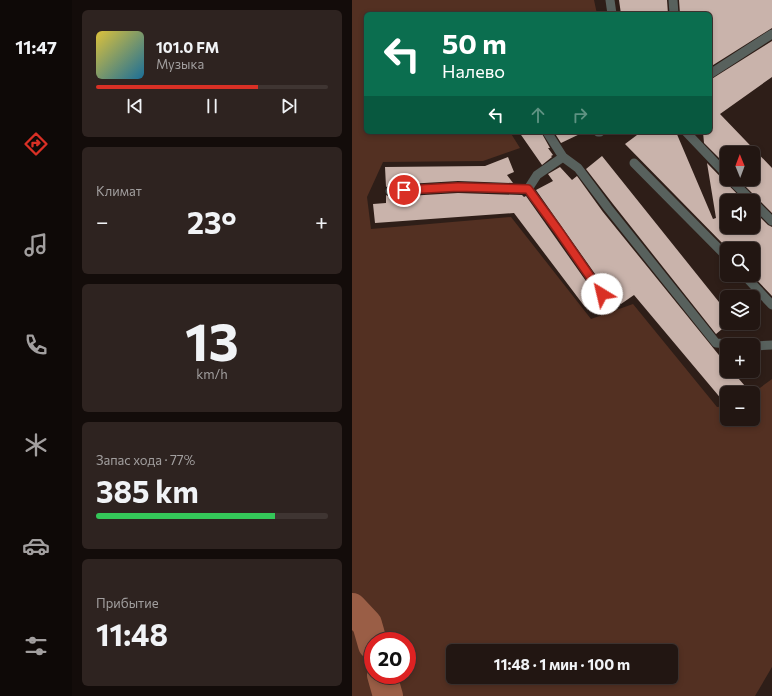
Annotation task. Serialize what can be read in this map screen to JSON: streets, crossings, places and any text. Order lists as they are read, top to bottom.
{
  "north": "top",
  "page": {
    "tabs": "11:47",
    "turn": ["50 m", "Налево"],
    "song": ["101.0 FM", "Музыка"],
    "map_buttons": ["+", "−"],
    "tile": [
      "Климат",
      ["13", "km/h"],
      ["Запас хода · 77%", "385 km"],
      ["Прибытие", "11:48"]
    ],
    "heat": ["−", "23°", "+"],
    "limit": "20",
    "trip": "11:48 · 1 мин · 100 m"
  }
}
